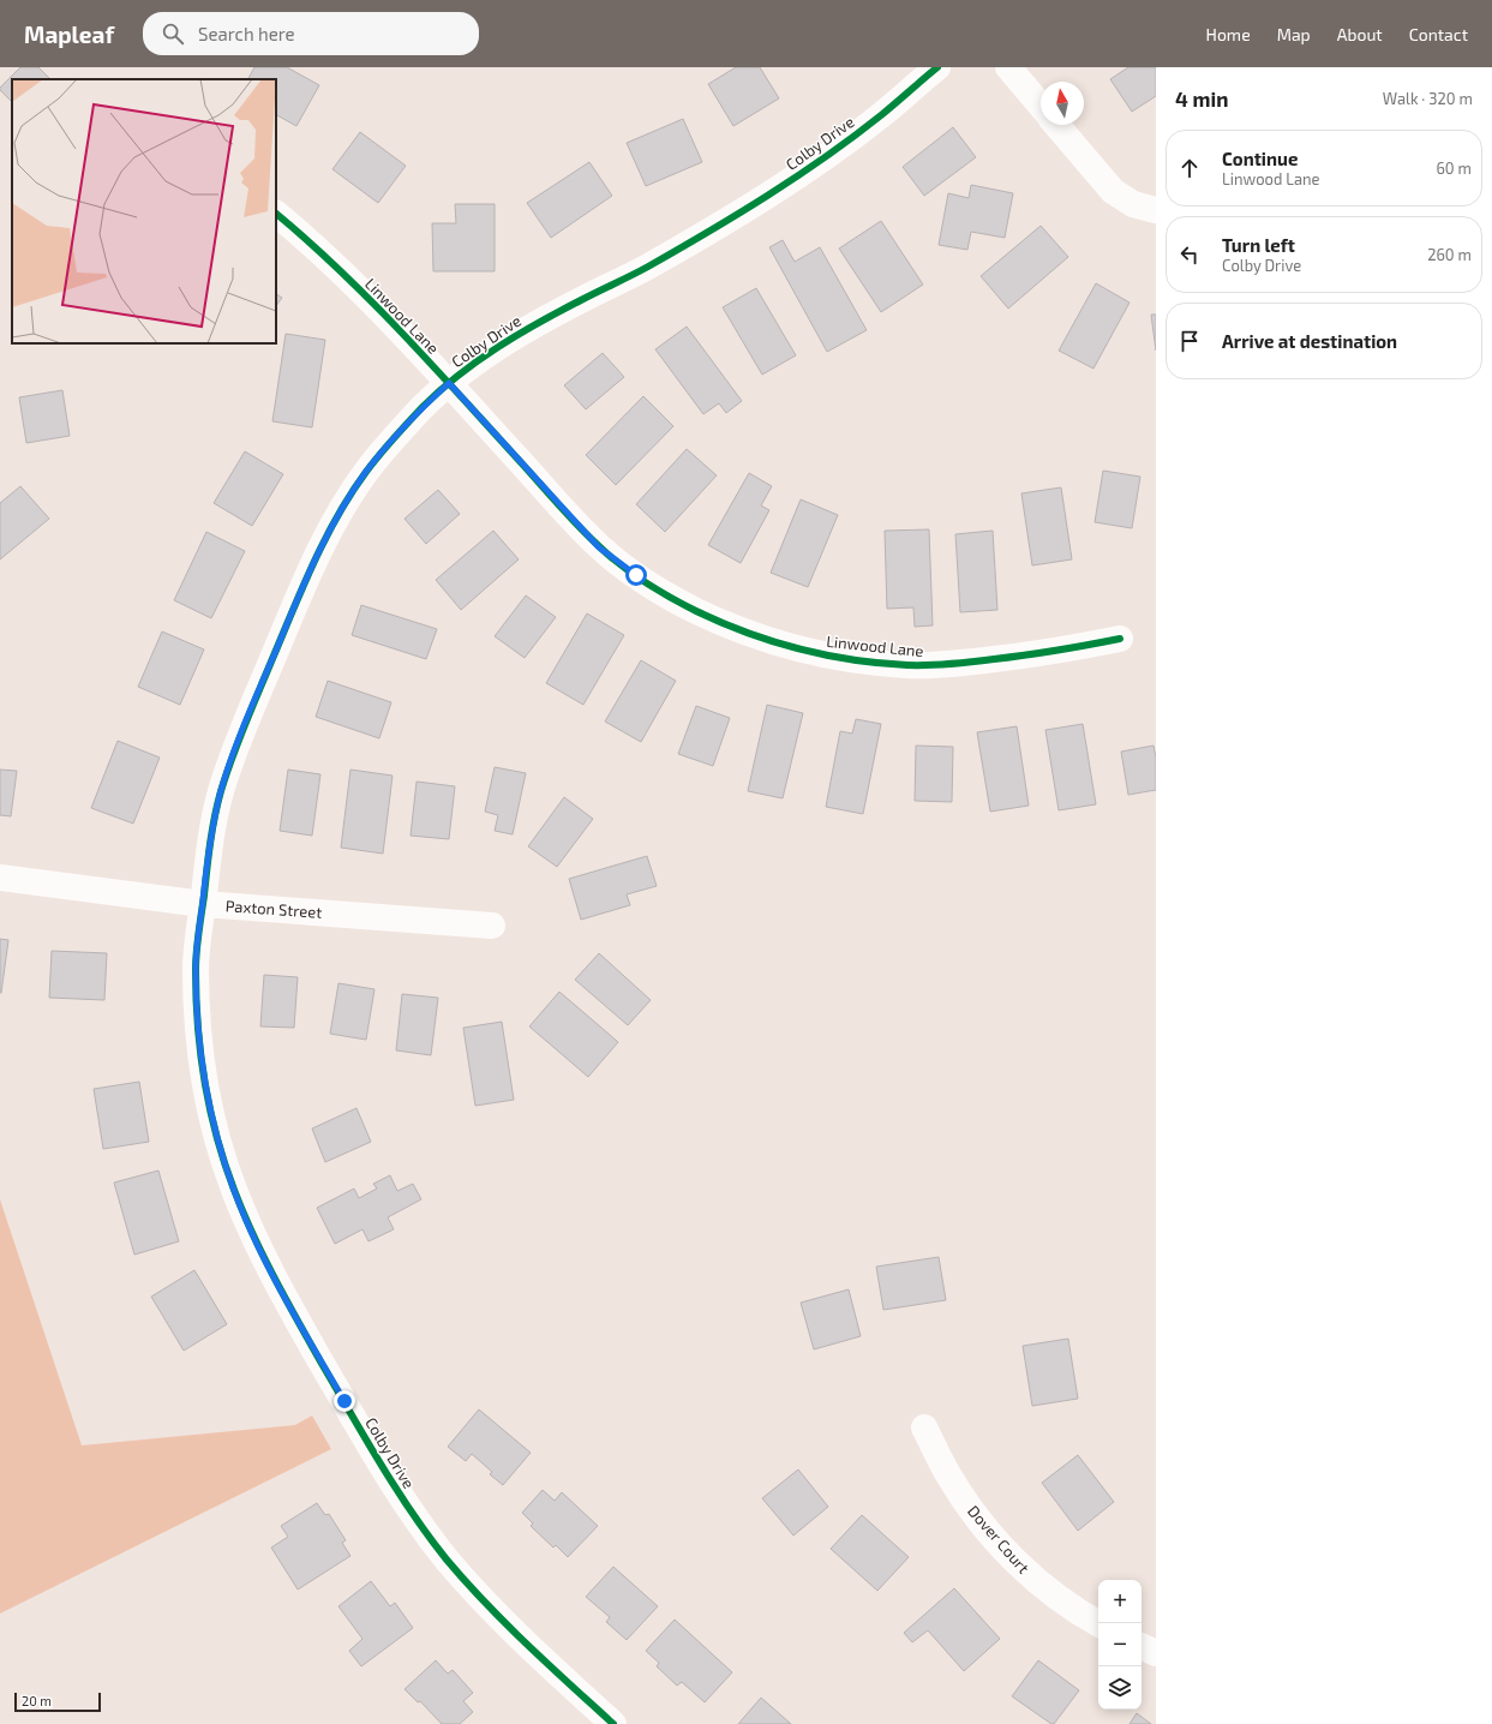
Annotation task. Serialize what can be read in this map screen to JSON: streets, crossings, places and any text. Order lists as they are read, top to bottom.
{
  "streets": {
    "street": [
      "Colby Drive",
      "Linwood Lane",
      "Paxton Street",
      "Dover Court"
    ]
  },
  "crossings": [
    ["Colby Drive", "Linwood Lane"],
    ["Colby Drive", "Paxton Street"]
  ],
  "scale_bar": "20 m",
  "north": "top",
  "page": {
    "header": "Mapleaf",
    "search": "Search here",
    "nav": [
      "Home",
      "Map",
      "About",
      "Contact"
    ],
    "heading": ["4 min", "Walk · 320 m"],
    "list": [
      ["Continue", "Linwood Lane", "60 m"],
      ["Turn left", "Colby Drive", "260 m"],
      "Arrive at destination"
    ],
    "map_buttons": ["+", "−"],
    "scale": "20 m"
  }
}
